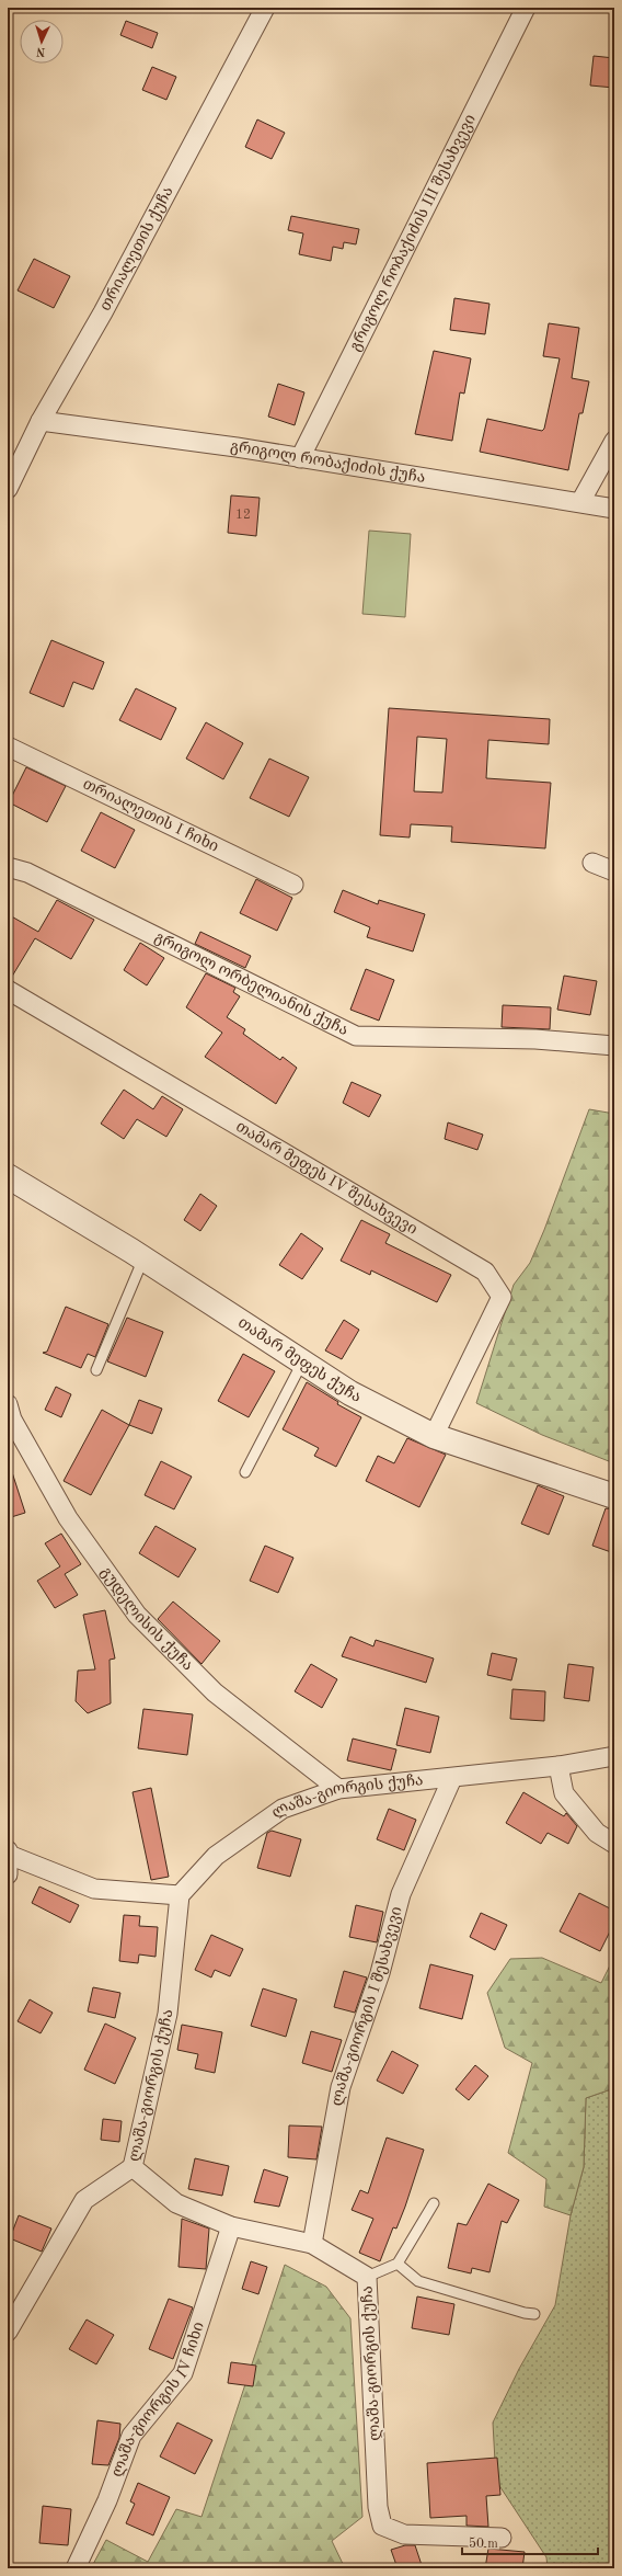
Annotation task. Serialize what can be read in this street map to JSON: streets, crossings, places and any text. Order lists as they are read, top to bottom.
{
  "streets": {
    "street": [
      "გრიგოლ რობაქიძის III შესახვევი",
      "თრიალეთის ქუჩა",
      "გრიგოლ რობაქიძის ქუჩა",
      "თრიალეთის I ჩიხი",
      "გრიგოლ ორბელიანის ქუჩა",
      "თამარ მეფეს IV შესახვევი",
      "თამარ მეფეს ქუჩა",
      "გუდელისის ქუჩა",
      "ლაშა-გიორგის ქუჩა",
      "ლაშა-გიორგის I შესახვევი",
      "ლაშა-გიორგის IV ჩიხი"
    ]
  },
  "crossings": [
    ["გრიგოლ რობაქიძის III შესახვევი", "გრიგოლ რობაქიძის ქუჩა"],
    ["თრიალეთის ქუჩა", "გრიგოლ რობაქიძის ქუჩა"],
    ["თამარ მეფეს IV შესახვევი", "თამარ მეფეს ქუჩა"],
    ["გუდელისის ქუჩა", "ლაშა-გიორგის ქუჩა"],
    ["ლაშა-გიორგის ქუჩა", "ლაშა-გიორგის I შესახვევი"],
    ["ლაშა-გიორგის ქუჩა", "ლაშა-გიორგის IV ჩიხი"]
  ],
  "house_numbers": ["12"],
  "scale_bar": "50 m",
  "north": "bottom"
}
